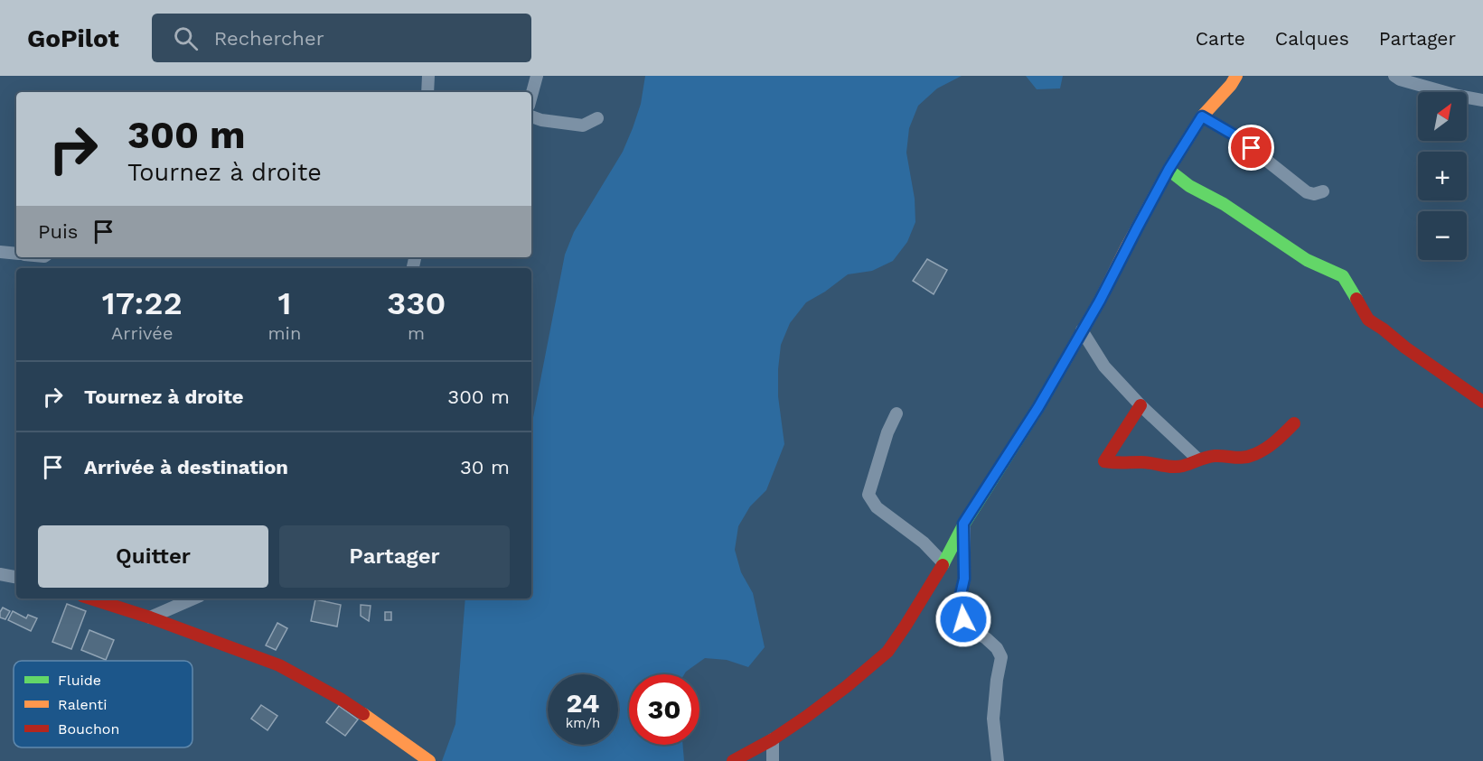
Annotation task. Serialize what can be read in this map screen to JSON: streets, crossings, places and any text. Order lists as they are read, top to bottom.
{
  "legend": ["Fluide", "Ralenti", "Bouchon"],
  "north": "top right",
  "page": {
    "header": "GoPilot",
    "search": "Rechercher",
    "nav": ["Carte", "Calques", "Partager"],
    "map_buttons": ["+", "−"],
    "turn": ["300 m", "Tournez à droite"],
    "then": "Puis",
    "eta": [
      "17:22",
      "Arrivée",
      "1",
      "min",
      "330",
      "m"
    ],
    "list": [
      {
        "name": "Tournez à droite",
        "value": "300 m"
      },
      {
        "name": "Arrivée à destination",
        "value": "30 m"
      }
    ],
    "buttons": ["Quitter", "Partager"],
    "speed": "24 km/h",
    "limit": "30"
  }
}
